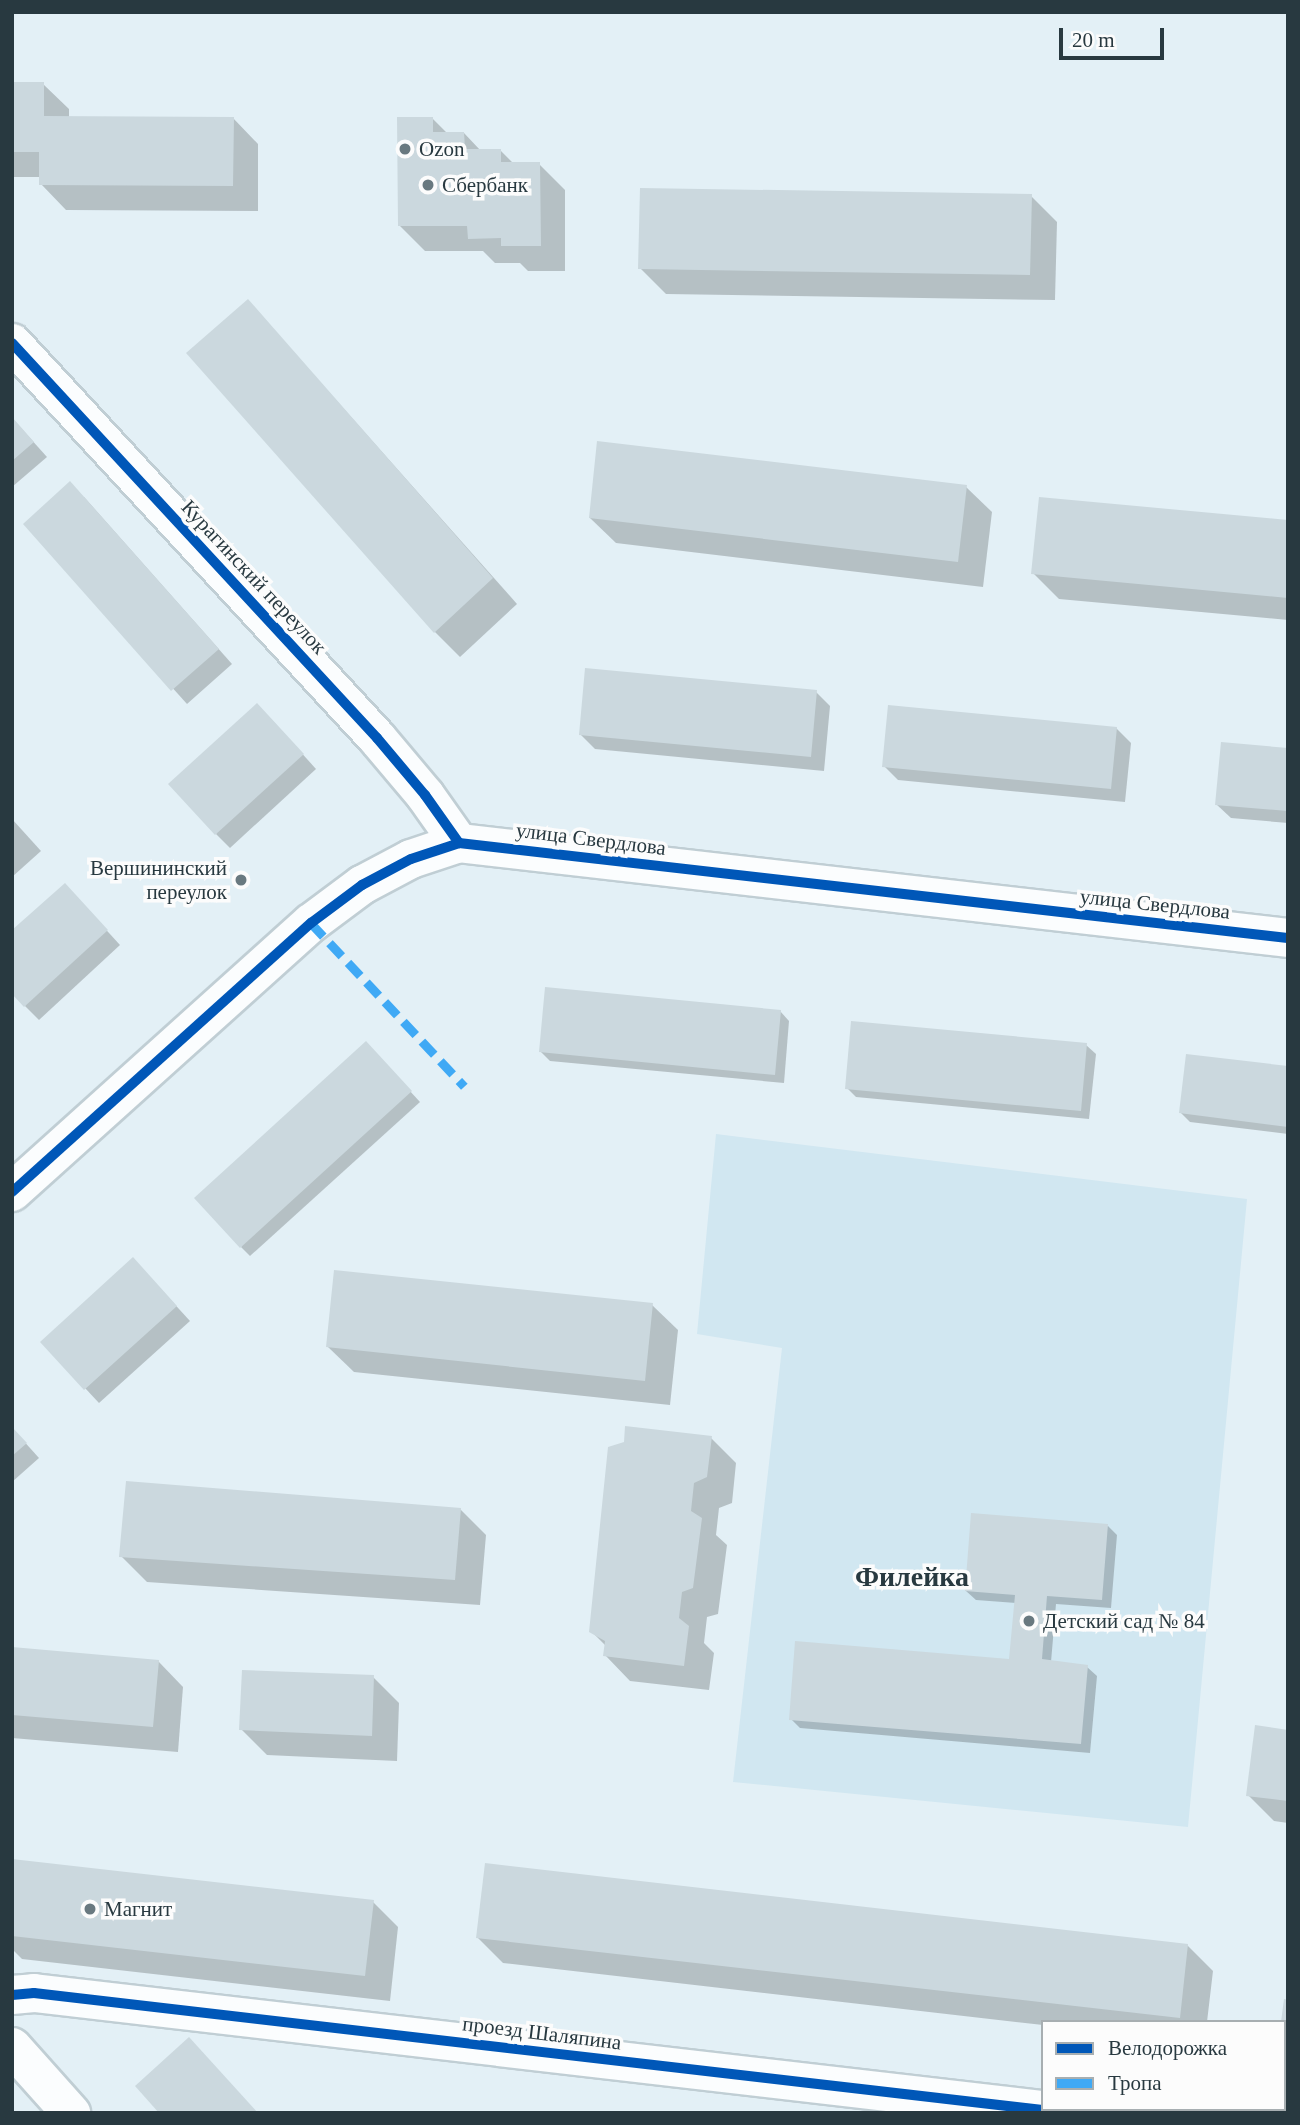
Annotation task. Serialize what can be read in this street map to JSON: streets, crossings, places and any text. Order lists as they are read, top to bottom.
{
  "streets": {
    "street": ["Курагинский переулок", "улица Свердлова", "проезд Шаляпина"]
  },
  "crossings": [
    ["Курагинский переулок", "улица Свердлова"]
  ],
  "districts": ["Филейка"],
  "places": [
    "Ozon",
    "Сбербанк",
    "Вершининский переулок",
    "Детский сад № 84",
    "Магнит"
  ],
  "legend": ["Велодорожка", "Тропа"],
  "scale_bar": "20 m"
}
